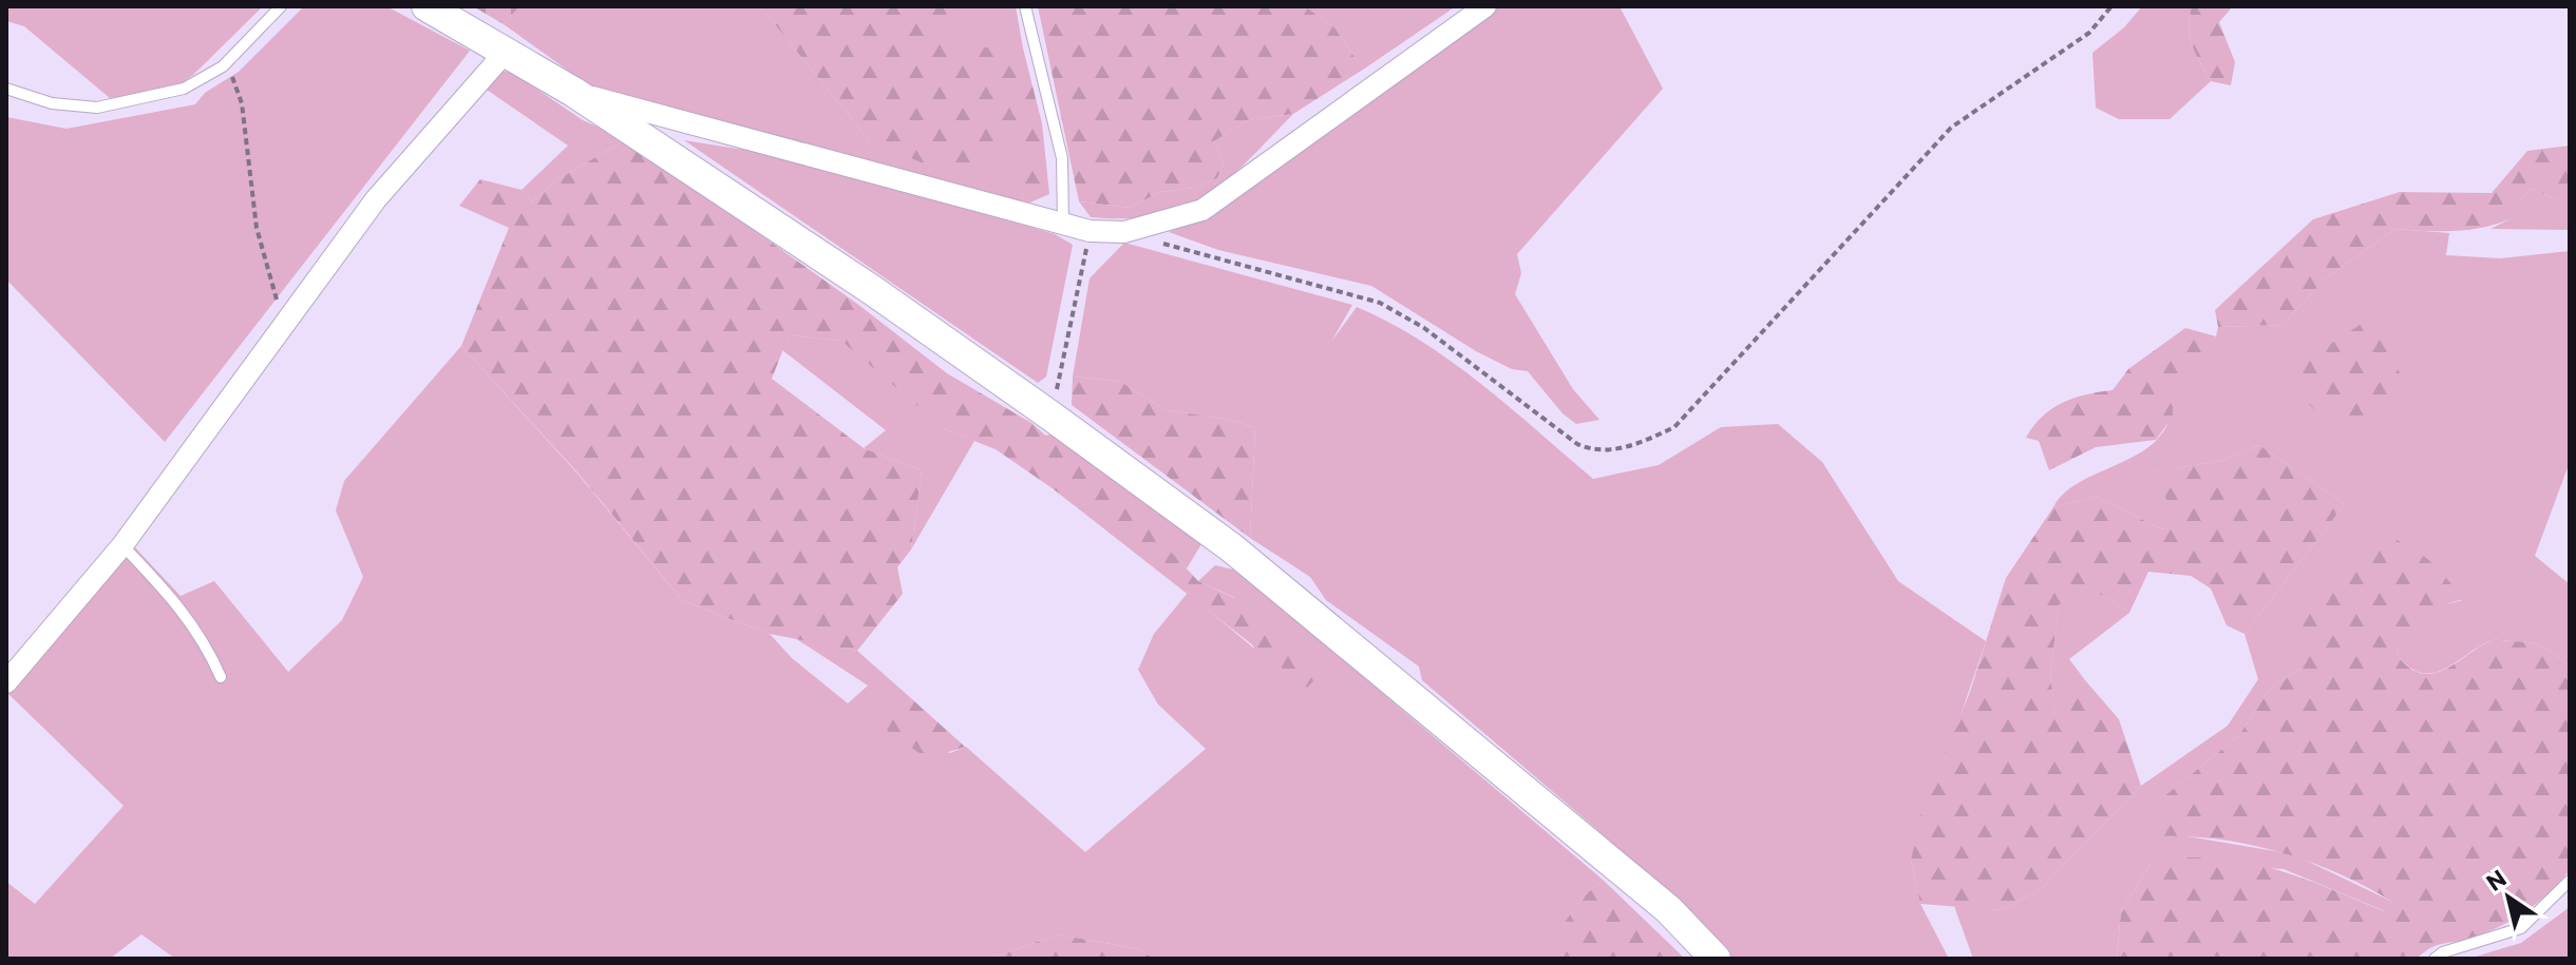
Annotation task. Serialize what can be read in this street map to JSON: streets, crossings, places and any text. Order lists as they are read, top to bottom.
{
  "north": "top left"
}
